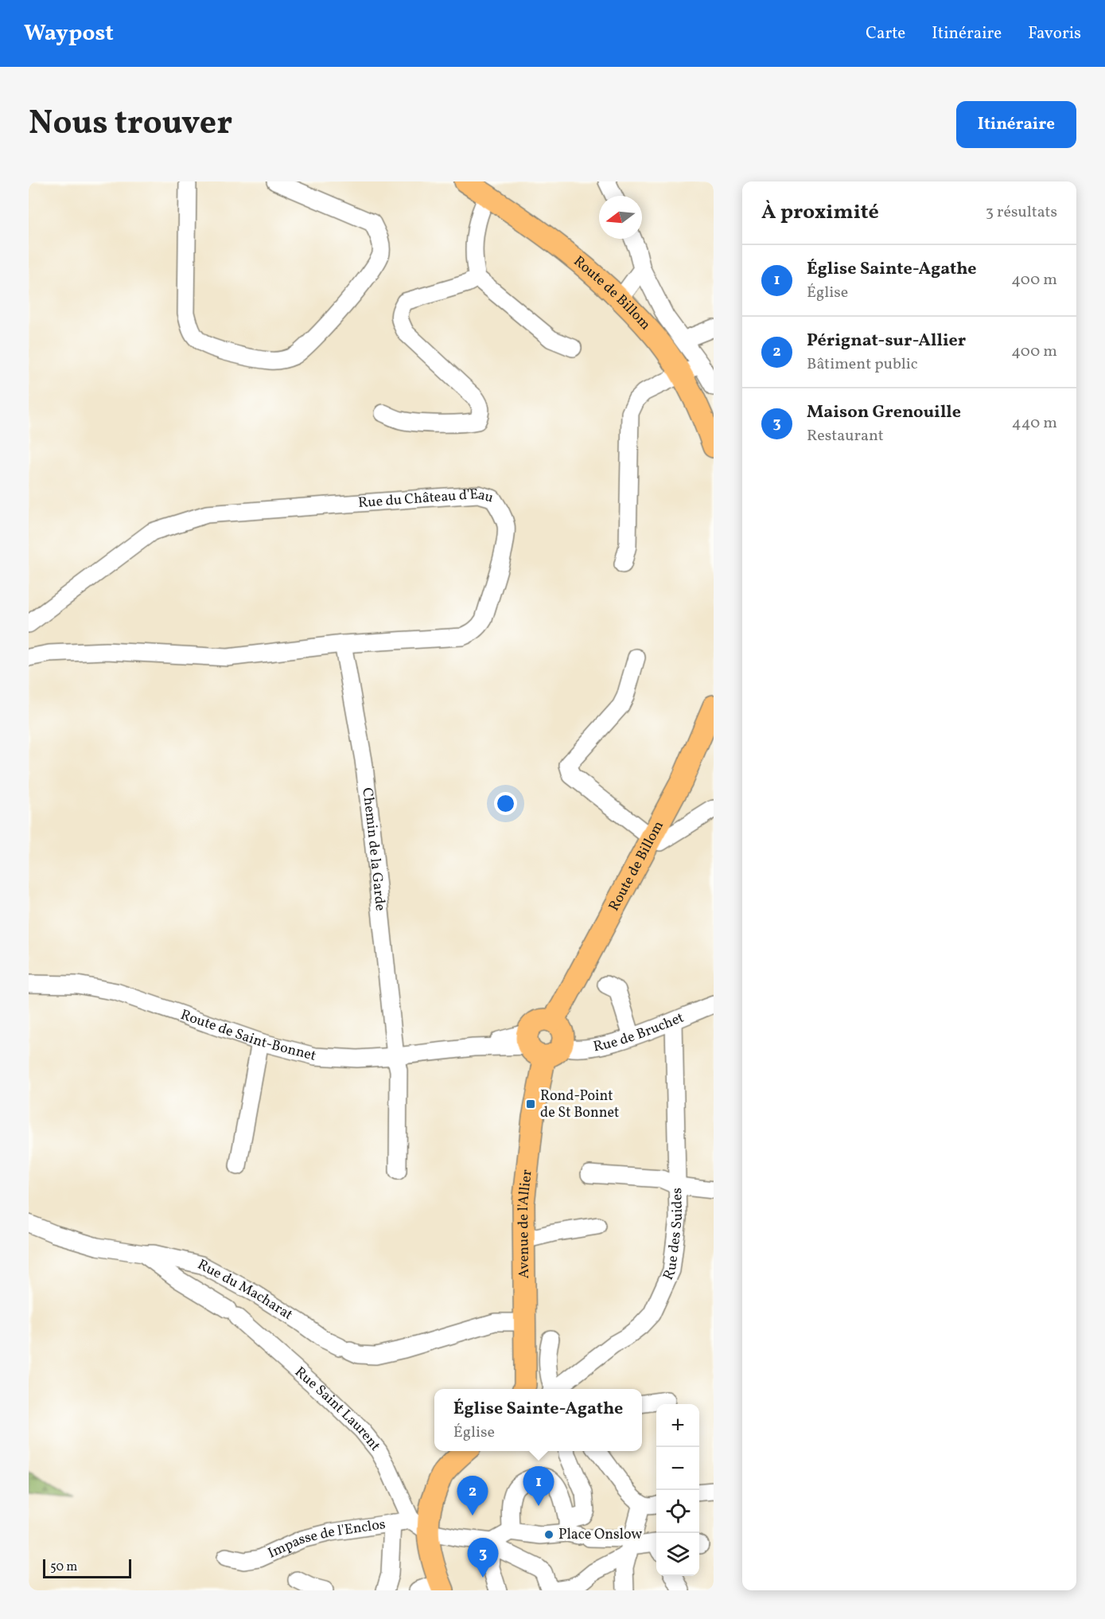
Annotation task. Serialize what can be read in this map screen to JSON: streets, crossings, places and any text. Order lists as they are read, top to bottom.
{
  "streets": {
    "main road": ["Route de Billom", "Avenue de l'Allier"],
    "street": [
      "Rue du Château d'Eau",
      "Chemin de la Garde",
      "Rue de Bruchet",
      "Route de Saint-Bonnet",
      "Rue des Suides",
      "Rue du Macharat",
      "Rue Saint Laurent",
      "Impasse de l'Enclos"
    ]
  },
  "crossings": [
    ["Route de Billom", "Rue de Bruchet"],
    ["Route de Billom", "Route de Saint-Bonnet"],
    ["Route de Billom", "Avenue de l'Allier"],
    ["Rue du Château d'Eau", "Chemin de la Garde"],
    ["Chemin de la Garde", "Route de Saint-Bonnet"],
    ["Rue de Bruchet", "Route de Saint-Bonnet"],
    ["Rue de Bruchet", "Avenue de l'Allier"],
    ["Rue de Bruchet", "Rue des Suides"],
    ["Route de Saint-Bonnet", "Avenue de l'Allier"],
    ["Avenue de l'Allier", "Rue du Macharat"],
    ["Rue du Macharat", "Rue Saint Laurent"],
    ["Rue Saint Laurent", "Impasse de l'Enclos"]
  ],
  "places": {
    "transit": ["Rond-Point de St Bonnet"],
    "other": ["Place Onslow"]
  },
  "scale_bar": "50 m",
  "north": "left",
  "page": {
    "header": "Waypost",
    "nav": ["Carte", "Itinéraire", "Favoris"],
    "title": "Nous trouver",
    "buttons": "Itinéraire",
    "heading": ["À proximité", "3 résultats"],
    "list": [
      {
        "mark": "1",
        "name": "Église Sainte-Agathe",
        "note": "Église",
        "value": "400 m"
      },
      {
        "mark": "2",
        "name": "Pérignat-sur-Allier",
        "note": "Bâtiment public",
        "value": "400 m"
      },
      {
        "mark": "3",
        "name": "Maison Grenouille",
        "note": "Restaurant",
        "value": "440 m"
      }
    ],
    "popup": ["Église Sainte-Agathe", "Église"],
    "map_buttons": ["+", "−"],
    "pins": ["1", "2", "3"],
    "scale": "50 m"
  }
}
